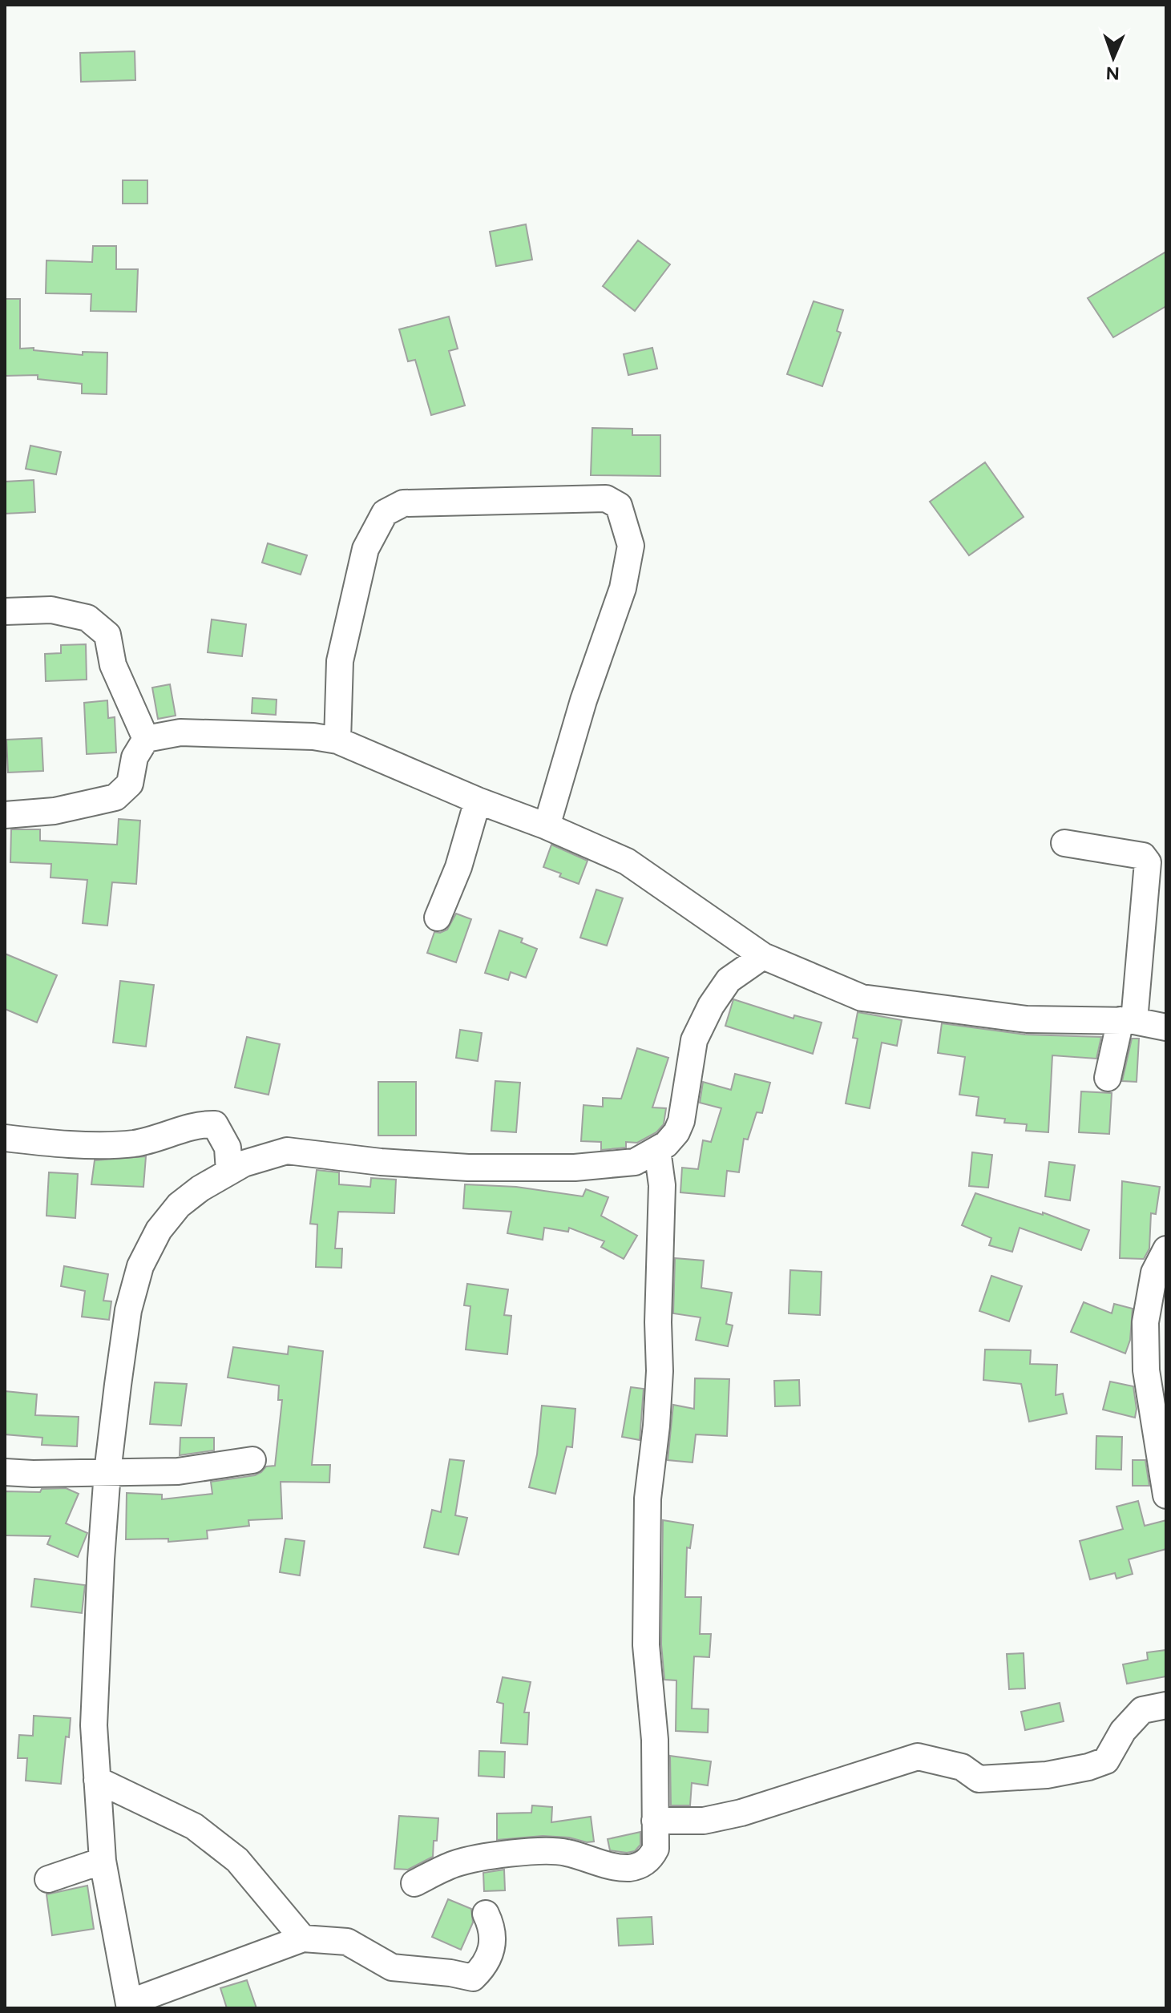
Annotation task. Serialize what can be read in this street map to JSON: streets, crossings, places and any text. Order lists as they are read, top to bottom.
{
  "north": "bottom"
}
